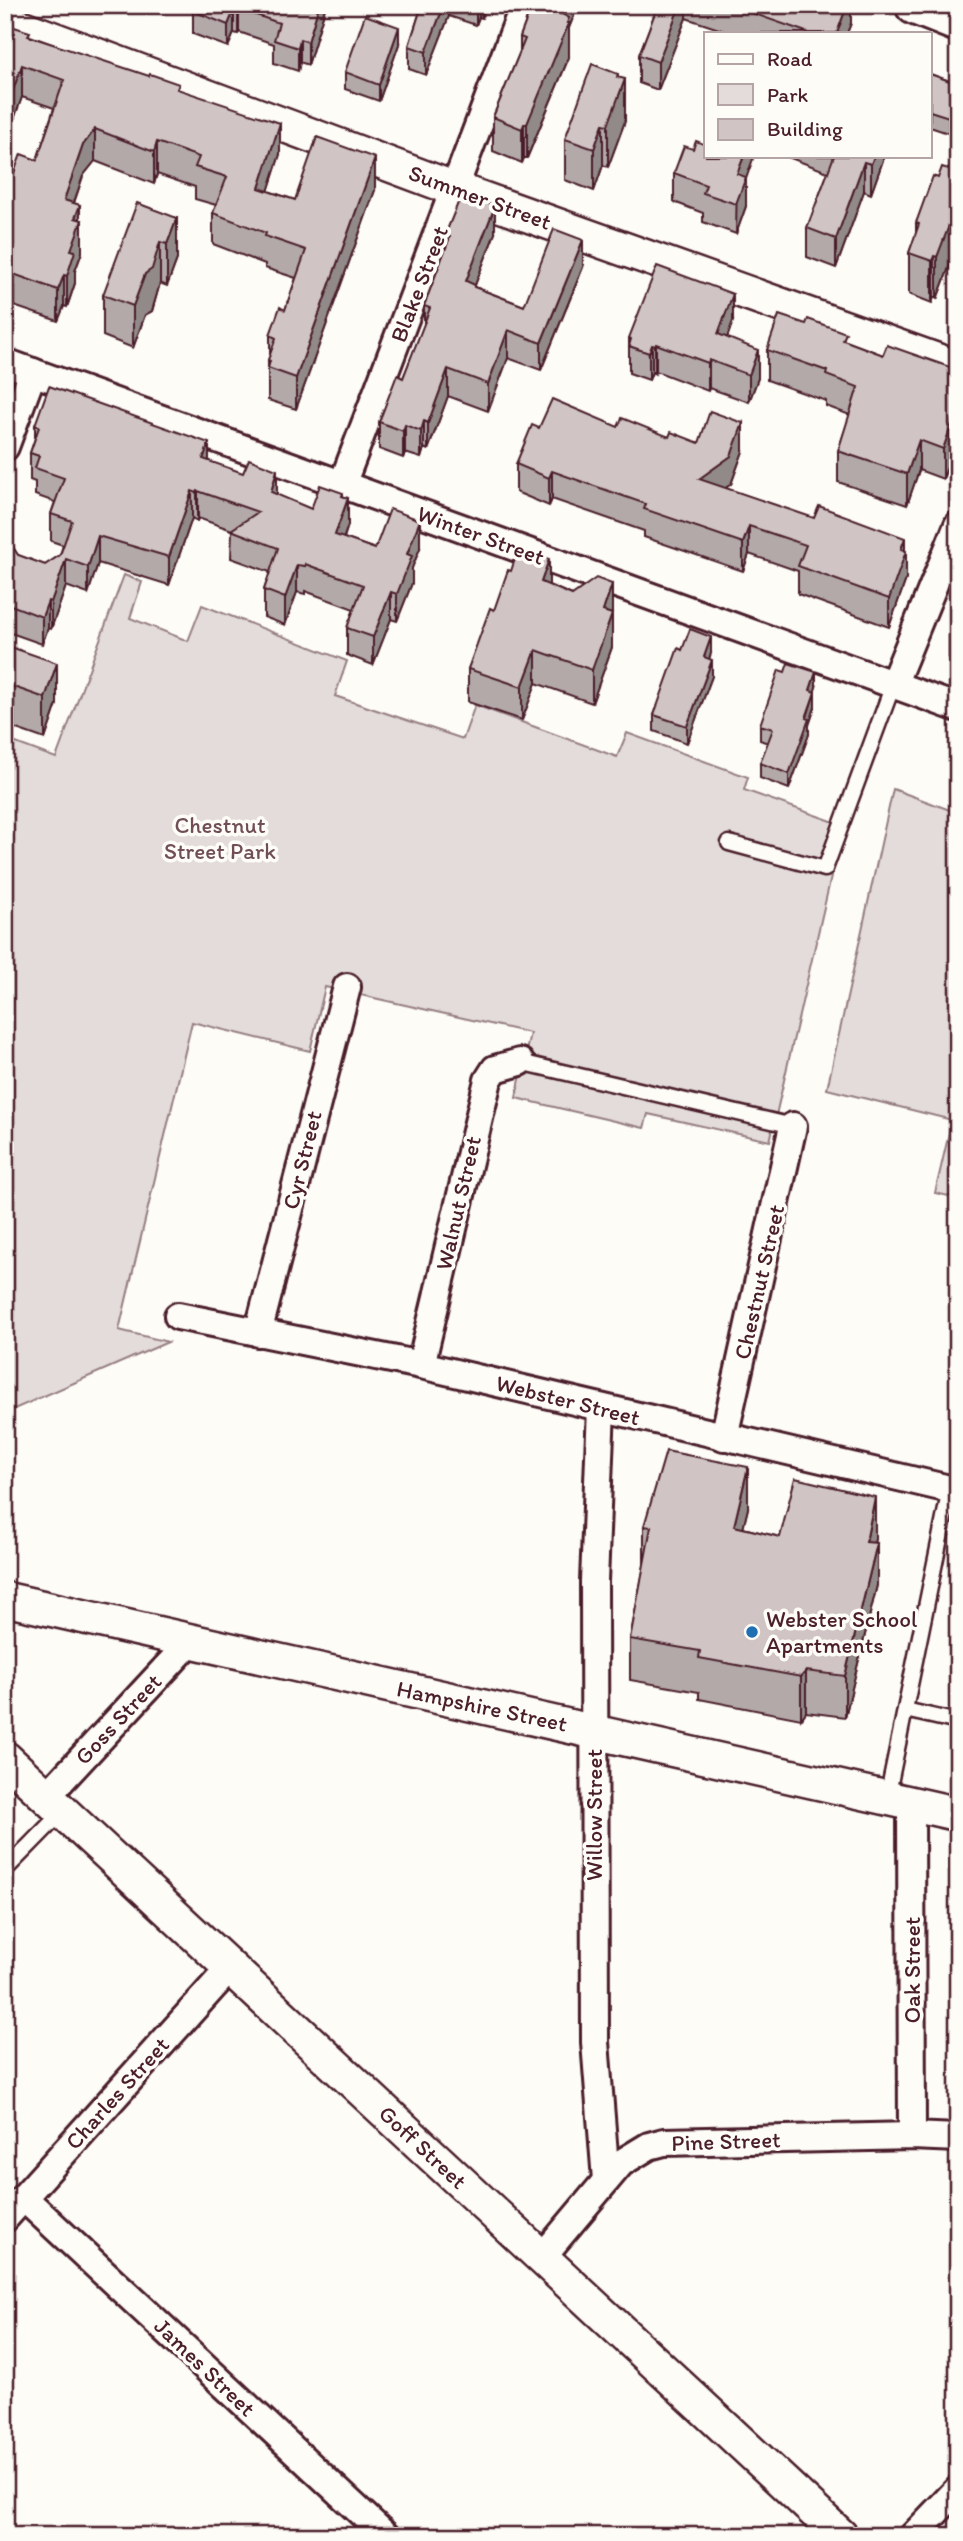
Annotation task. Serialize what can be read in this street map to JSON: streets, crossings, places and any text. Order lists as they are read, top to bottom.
{
  "streets": {
    "street": [
      "Summer Street",
      "Blake Street",
      "Winter Street",
      "Cyr Street",
      "Walnut Street",
      "Chestnut Street",
      "Webster Street",
      "Hampshire Street",
      "Goss Street",
      "Willow Street",
      "Oak Street",
      "Charles Street",
      "Pine Street",
      "Goff Street",
      "James Street"
    ]
  },
  "crossings": [
    ["Summer Street", "Blake Street"],
    ["Blake Street", "Winter Street"],
    ["Cyr Street", "Webster Street"],
    ["Walnut Street", "Webster Street"],
    ["Chestnut Street", "Webster Street"],
    ["Webster Street", "Willow Street"],
    ["Hampshire Street", "Goss Street"],
    ["Hampshire Street", "Willow Street"],
    ["Hampshire Street", "Oak Street"],
    ["Goss Street", "Goff Street"],
    ["Willow Street", "Pine Street"],
    ["Oak Street", "Pine Street"],
    ["Charles Street", "Goff Street"],
    ["Charles Street", "James Street"],
    ["Pine Street", "Goff Street"]
  ],
  "parks": ["Chestnut Street Park"],
  "places": ["Webster School Apartments"],
  "legend": ["Road", "Park", "Building"]
}
